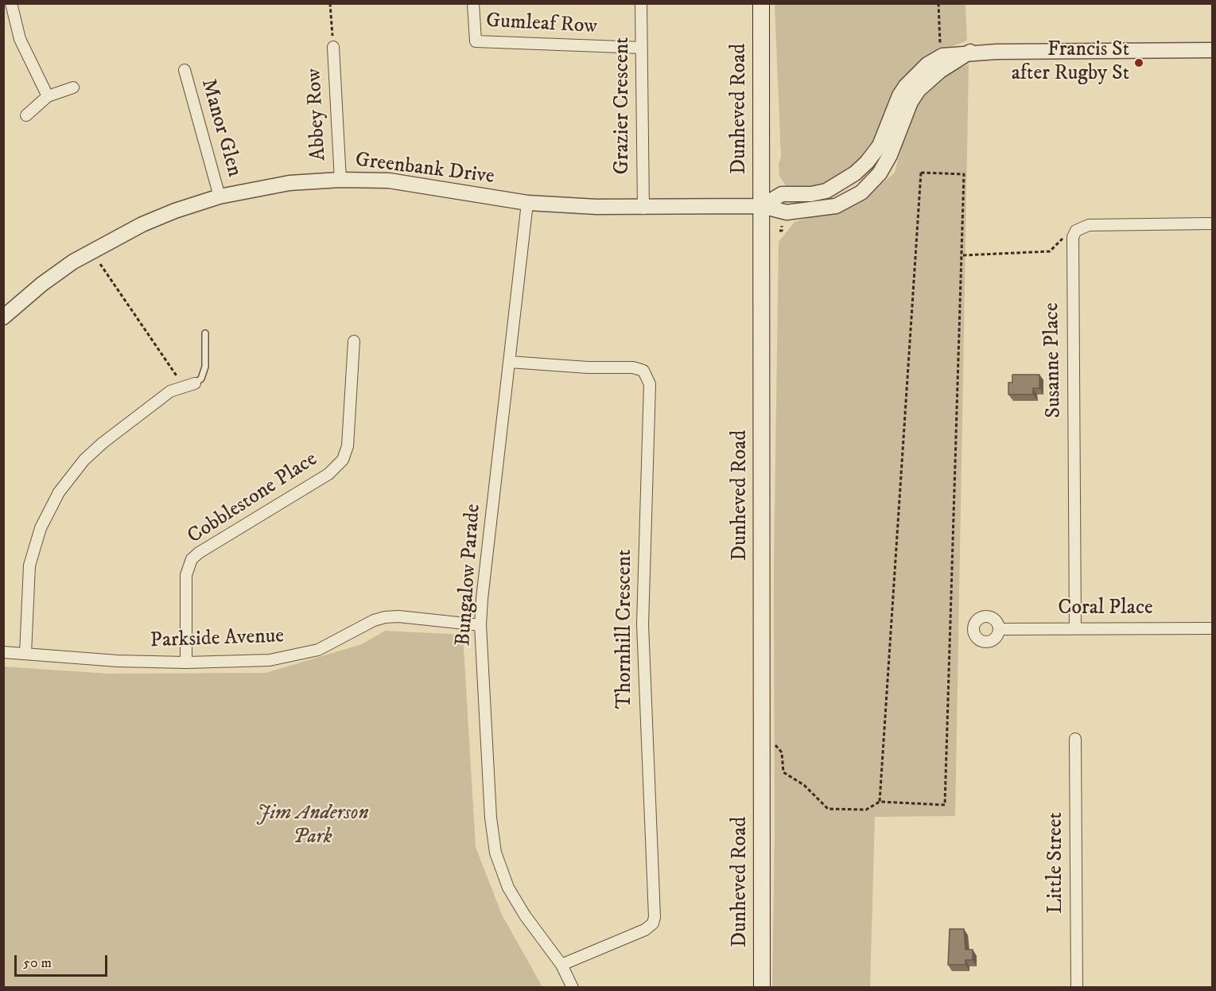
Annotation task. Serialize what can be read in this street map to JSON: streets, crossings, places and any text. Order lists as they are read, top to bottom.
{
  "streets": {
    "main road": ["Dunheved Road"],
    "street": [
      "Gumleaf Row",
      "Grazier Crescent",
      "Abbey Row",
      "Manor Glen",
      "Greenbank Drive",
      "Susanne Place",
      "Cobblestone Place",
      "Bungalow Parade",
      "Coral Place",
      "Thornhill Crescent",
      "Parkside Avenue",
      "Little Street"
    ]
  },
  "crossings": [
    ["Gumleaf Row", "Grazier Crescent"],
    ["Grazier Crescent", "Greenbank Drive"],
    ["Dunheved Road", "Greenbank Drive"],
    ["Abbey Row", "Greenbank Drive"],
    ["Manor Glen", "Greenbank Drive"],
    ["Greenbank Drive", "Bungalow Parade"],
    ["Susanne Place", "Coral Place"],
    ["Cobblestone Place", "Parkside Avenue"],
    ["Bungalow Parade", "Thornhill Crescent"],
    ["Bungalow Parade", "Parkside Avenue"]
  ],
  "parks": ["Jim Anderson Park"],
  "places": ["Francis St after Rugby St"],
  "scale_bar": "50 m"
}
